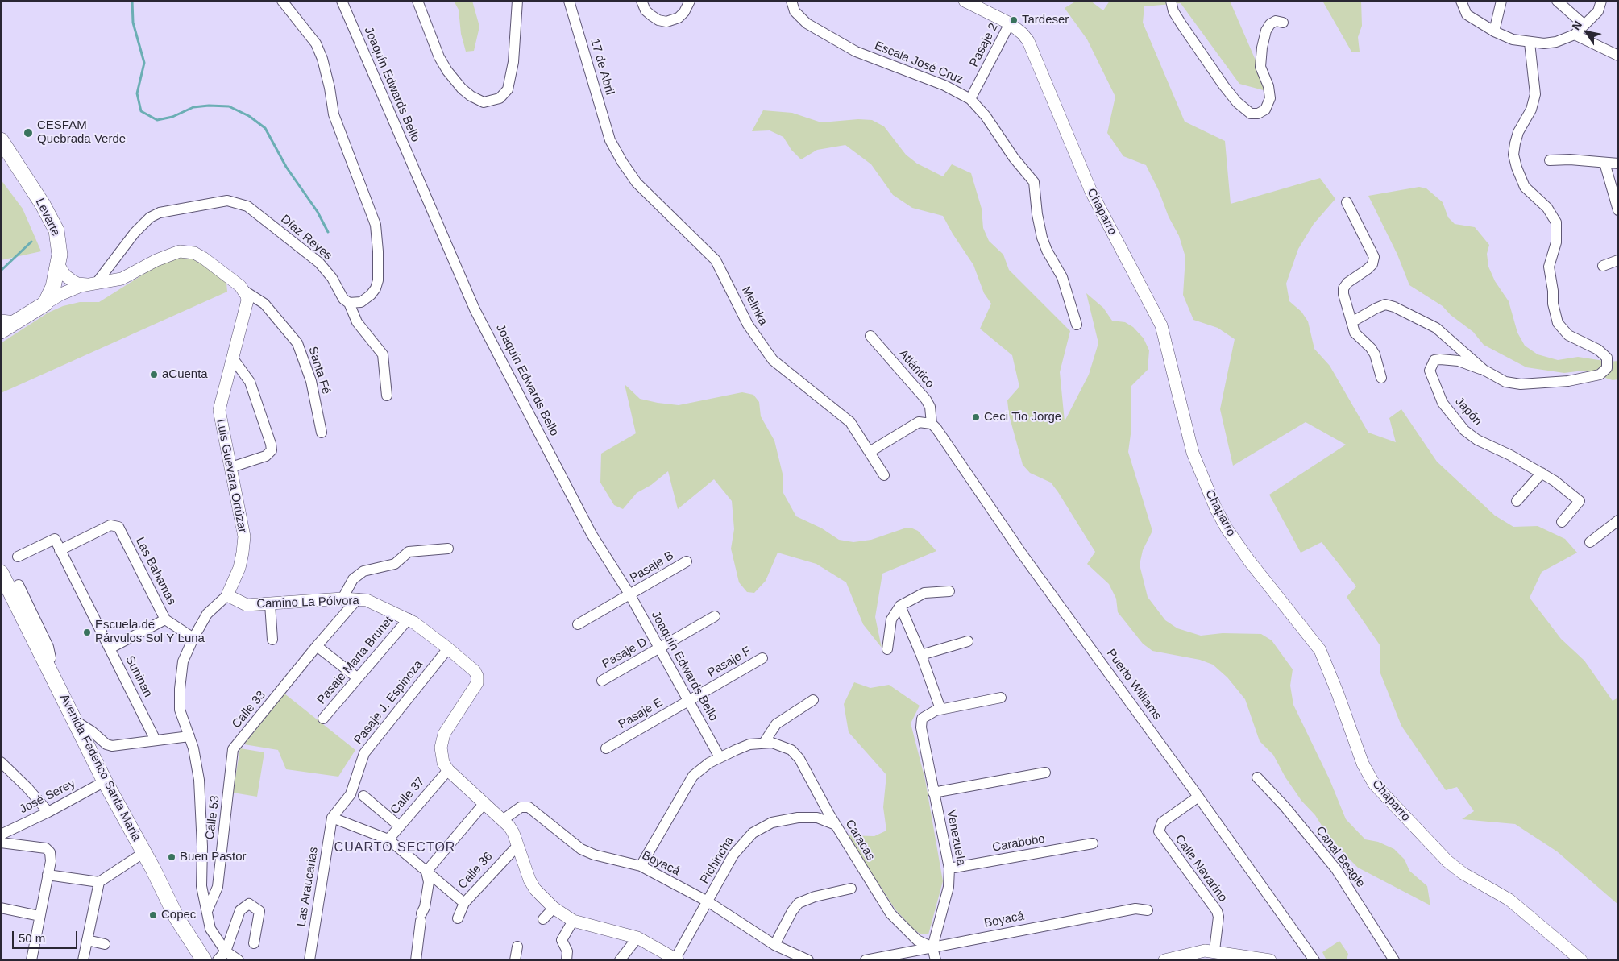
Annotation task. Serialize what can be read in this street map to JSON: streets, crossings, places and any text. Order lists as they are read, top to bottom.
{
  "streets": {
    "main road": ["Levarte", "Avenida Federico Santa María"],
    "street": [
      "Pasaje 2",
      "Escala José Cruz",
      "17 de Abril",
      "Joaquín Edwards Bello",
      "Chaparro",
      "Díaz Reyes",
      "Melinka",
      "Atlántico",
      "Santa Fé",
      "Japón",
      "Luis Guevara Ortúzar",
      "Pasaje B",
      "Las Bahamas",
      "Camino La Pólvora",
      "Pasaje D",
      "Pasaje Marta Brunet",
      "Pasaje F",
      "Suninan",
      "Puerto Williams",
      "Pasaje J. Espinoza",
      "Calle 33",
      "Pasaje E",
      "Calle 37",
      "José Serey",
      "Calle 53",
      "Venezuela",
      "Caracas",
      "Carabobo",
      "Canal Beagle",
      "Pichincha",
      "Boyacá",
      "Calle Navarino",
      "Calle 36",
      "Las Araucarias"
    ]
  },
  "crossings": [
    ["Pasaje 2", "Escala José Cruz"],
    ["Pasaje 2", "Chaparro"],
    ["17 de Abril", "Melinka"],
    ["Joaquín Edwards Bello", "Pasaje B"],
    ["Joaquín Edwards Bello", "Pasaje D"],
    ["Joaquín Edwards Bello", "Pasaje F"],
    ["Joaquín Edwards Bello", "Pasaje E"],
    ["Atlántico", "Puerto Williams"],
    ["Santa Fé", "Luis Guevara Ortúzar"],
    ["Luis Guevara Ortúzar", "Camino La Pólvora"],
    ["Las Bahamas", "Suninan"],
    ["Camino La Pólvora", "Pasaje Marta Brunet"],
    ["Camino La Pólvora", "Pasaje J. Espinoza"],
    ["Camino La Pólvora", "Calle 33"],
    ["Camino La Pólvora", "Calle 37"],
    ["Camino La Pólvora", "Pichincha"],
    ["Camino La Pólvora", "Boyacá"],
    ["Camino La Pólvora", "Calle 36"],
    ["Pasaje F", "Pasaje E"],
    ["Puerto Williams", "Calle Navarino"],
    ["Pasaje J. Espinoza", "Las Araucarias"],
    ["Calle 33", "Calle 53"],
    ["Avenida Federico Santa María", "José Serey"],
    ["Venezuela", "Caracas"],
    ["Venezuela", "Carabobo"],
    ["Venezuela", "Boyacá"],
    ["Caracas", "Pichincha"],
    ["Caracas", "Boyacá"],
    ["Pichincha", "Boyacá"]
  ],
  "districts": ["CUARTO SECTOR"],
  "places": [
    "Tardeser",
    "CESFAM Quebrada Verde",
    "aCuenta",
    "Ceci Tio Jorge",
    "Escuela de Párvulos Sol Y Luna",
    "Buen Pastor",
    "Copec"
  ],
  "scale_bar": "50 m",
  "north": "top left"
}
